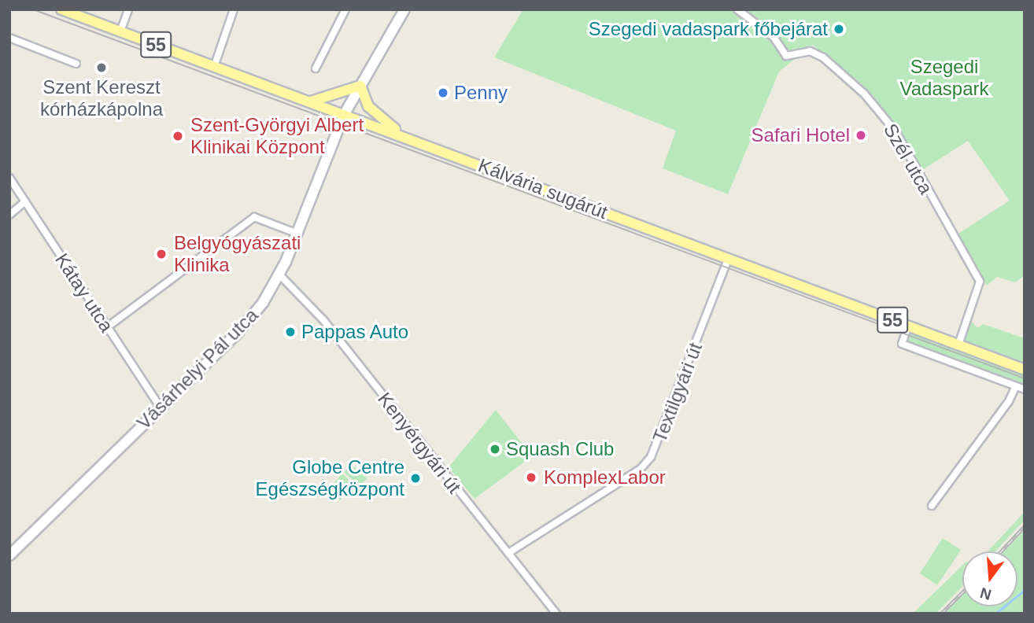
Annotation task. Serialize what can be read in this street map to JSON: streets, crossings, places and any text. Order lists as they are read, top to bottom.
{
  "streets": {
    "main road": ["55", "Kálvária sugárút", "Vásárhelyi Pál utca"],
    "street": [
      "Szél utca",
      "Kátay utca",
      "Textilgyári út",
      "Kenyérgyári út"
    ]
  },
  "crossings": [
    ["Szél utca", "Kálvária sugárút"],
    ["Kálvária sugárút", "Vásárhelyi Pál utca"],
    ["Kálvária sugárút", "Textilgyári út"],
    ["Kátay utca", "Vásárhelyi Pál utca"],
    ["Vásárhelyi Pál utca", "Kenyérgyári út"],
    ["Textilgyári út", "Kenyérgyári út"]
  ],
  "parks": ["Szegedi Vadaspark"],
  "places": [
    "Szegedi vadaspark főbejárat",
    "Szent Kereszt kórházkápolna",
    "Penny",
    "Safari Hotel",
    "Szent-Györgyi Albert Klinikai Központ",
    "Belgyógyászati Klinika",
    "Pappas Auto",
    "Squash Club",
    "KomplexLabor",
    "Globe Centre Egészségközpont"
  ],
  "north": "bottom"
}
